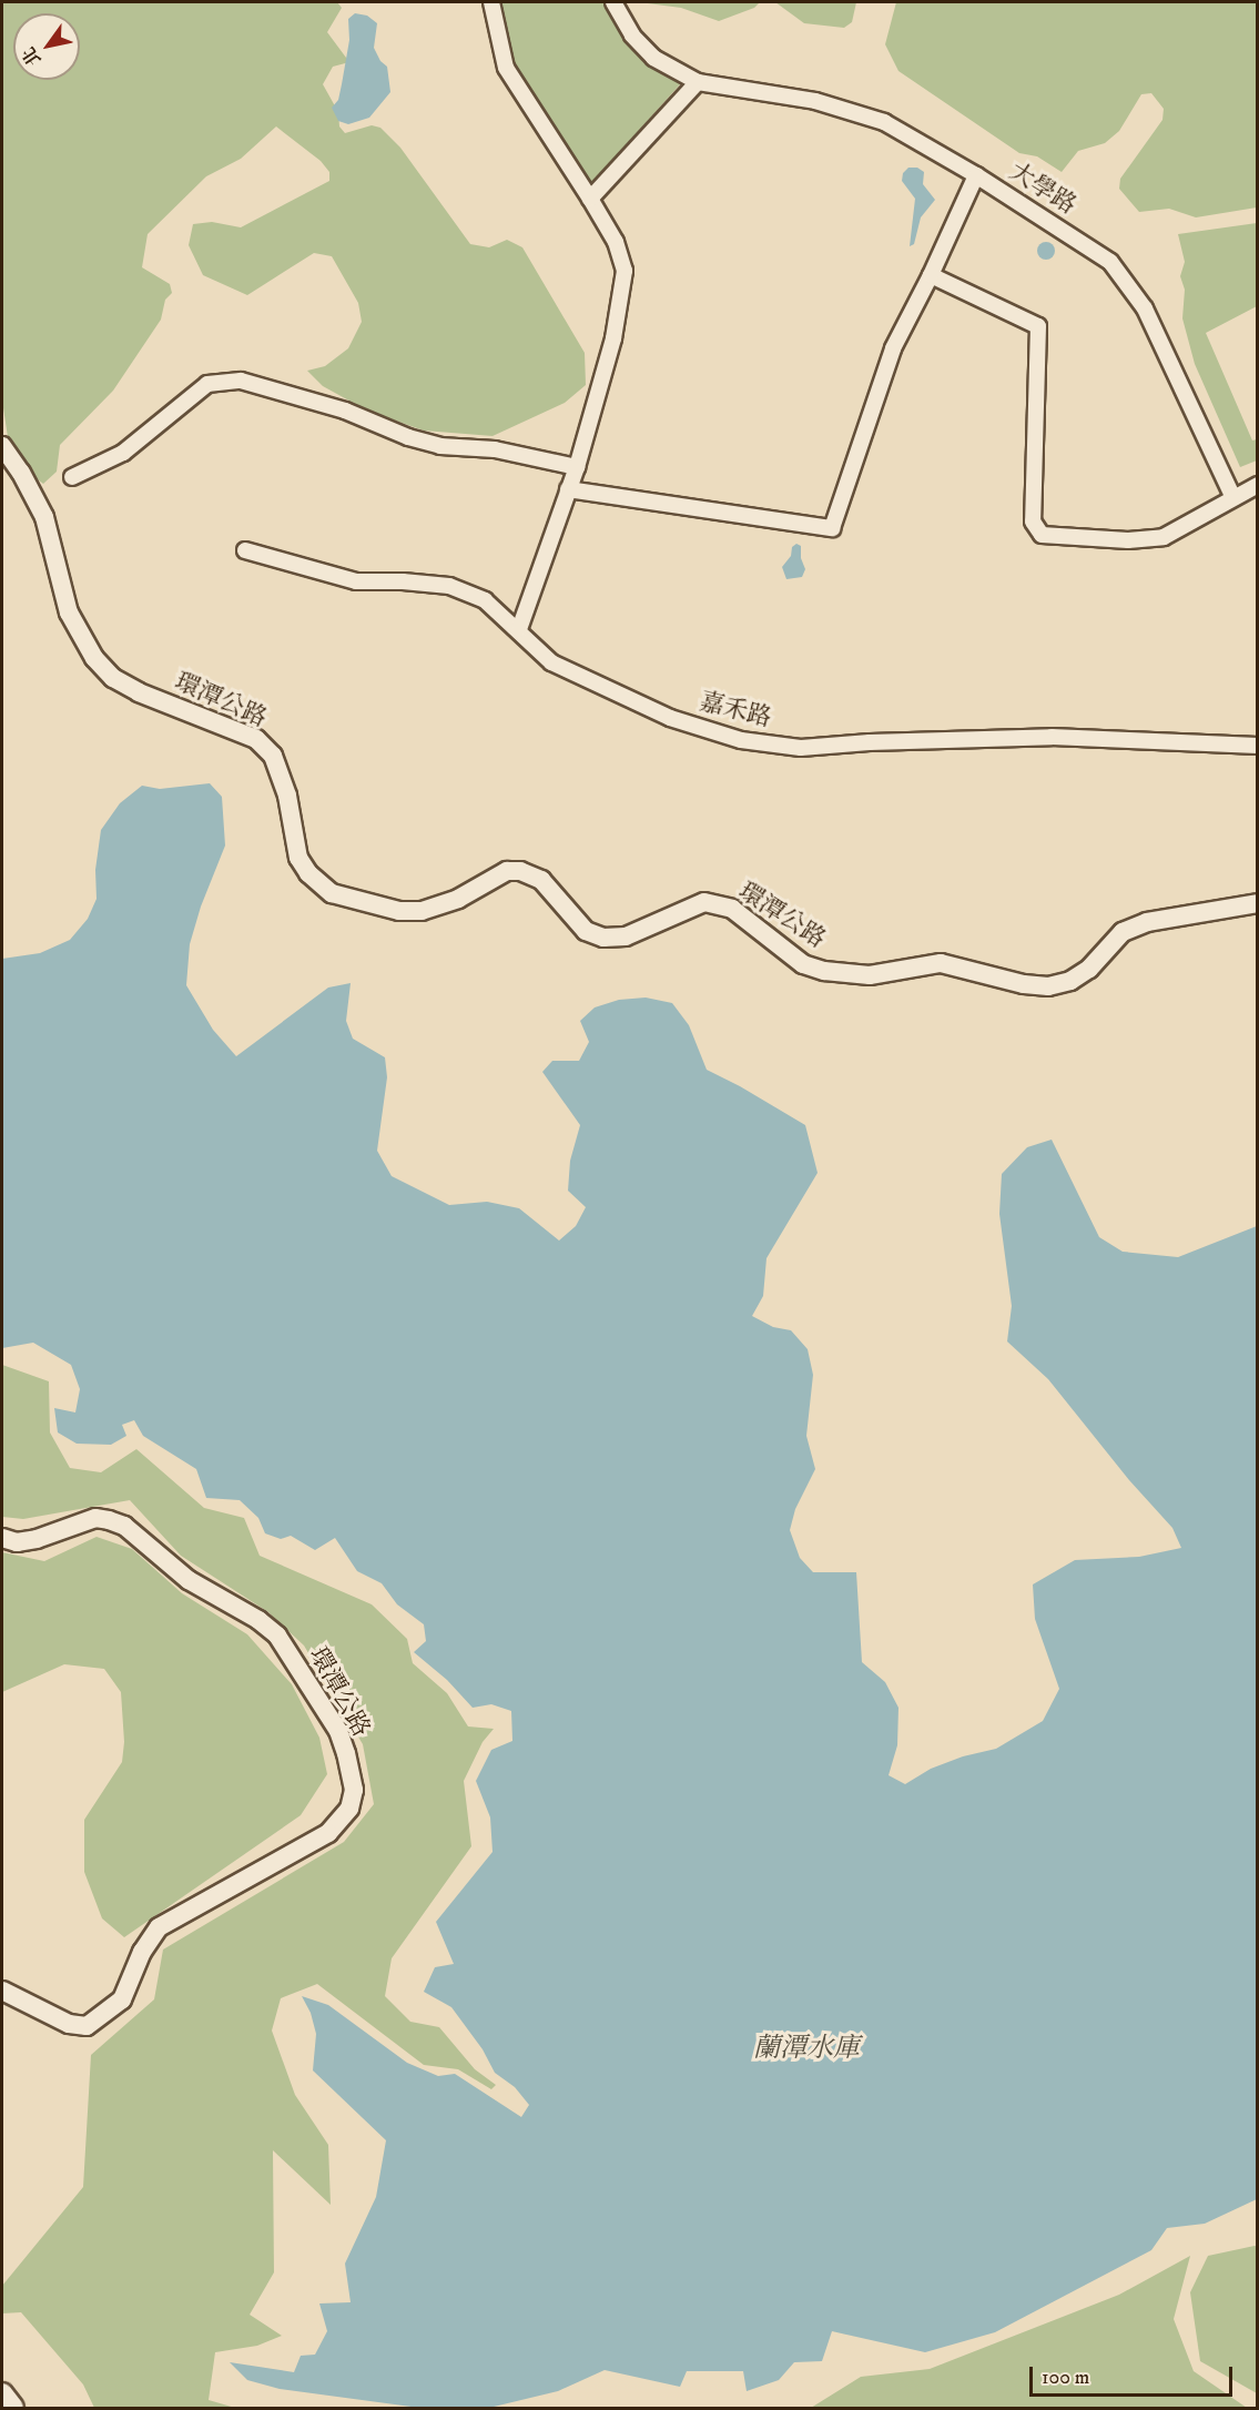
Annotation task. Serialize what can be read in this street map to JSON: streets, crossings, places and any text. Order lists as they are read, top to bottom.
{
  "streets": {
    "street": ["大學路", "環潭公路", "嘉禾路"]
  },
  "water": ["蘭潭水庫"],
  "scale_bar": "100 m",
  "north": "bottom left"
}
